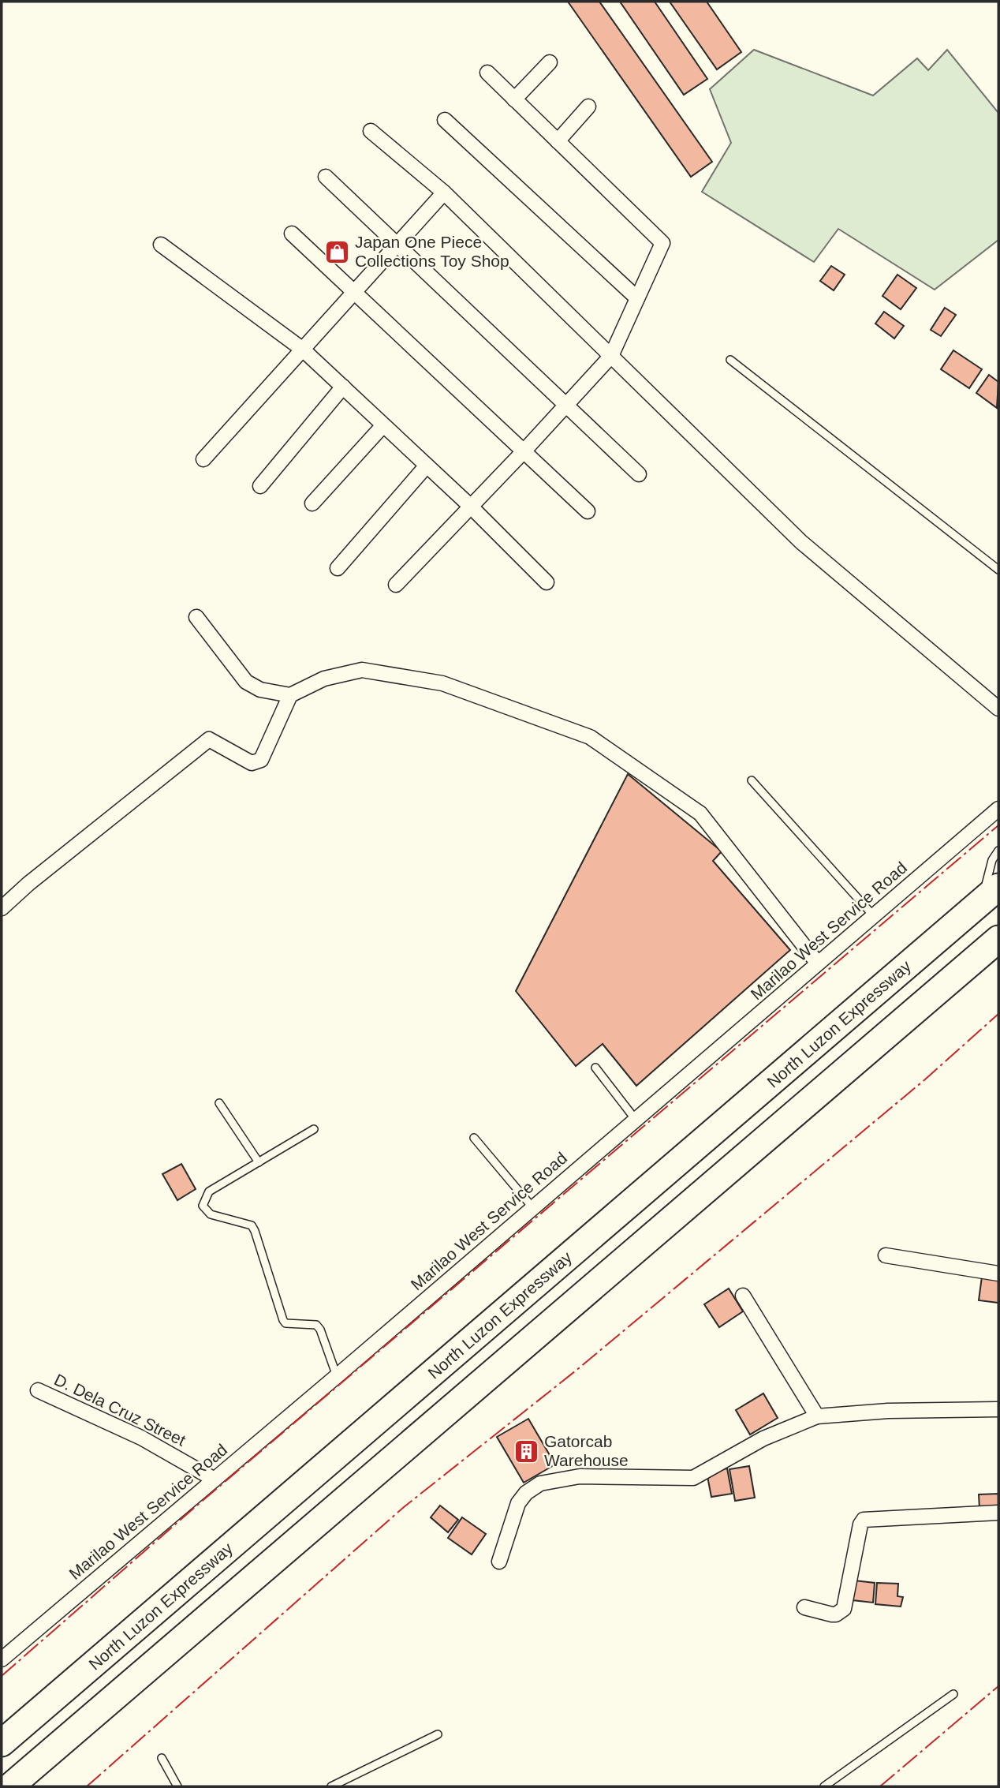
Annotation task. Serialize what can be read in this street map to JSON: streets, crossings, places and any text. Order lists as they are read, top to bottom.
{
  "streets": {
    "highway": ["North Luzon Expressway"],
    "street": ["Marilao West Service Road", "D. Dela Cruz Street"]
  },
  "crossings": [
    ["Marilao West Service Road", "D. Dela Cruz Street"]
  ],
  "places": {
    "shop": ["Japan One Piece Collections Toy Shop"],
    "building": ["Gatorcab Warehouse"]
  }
}
